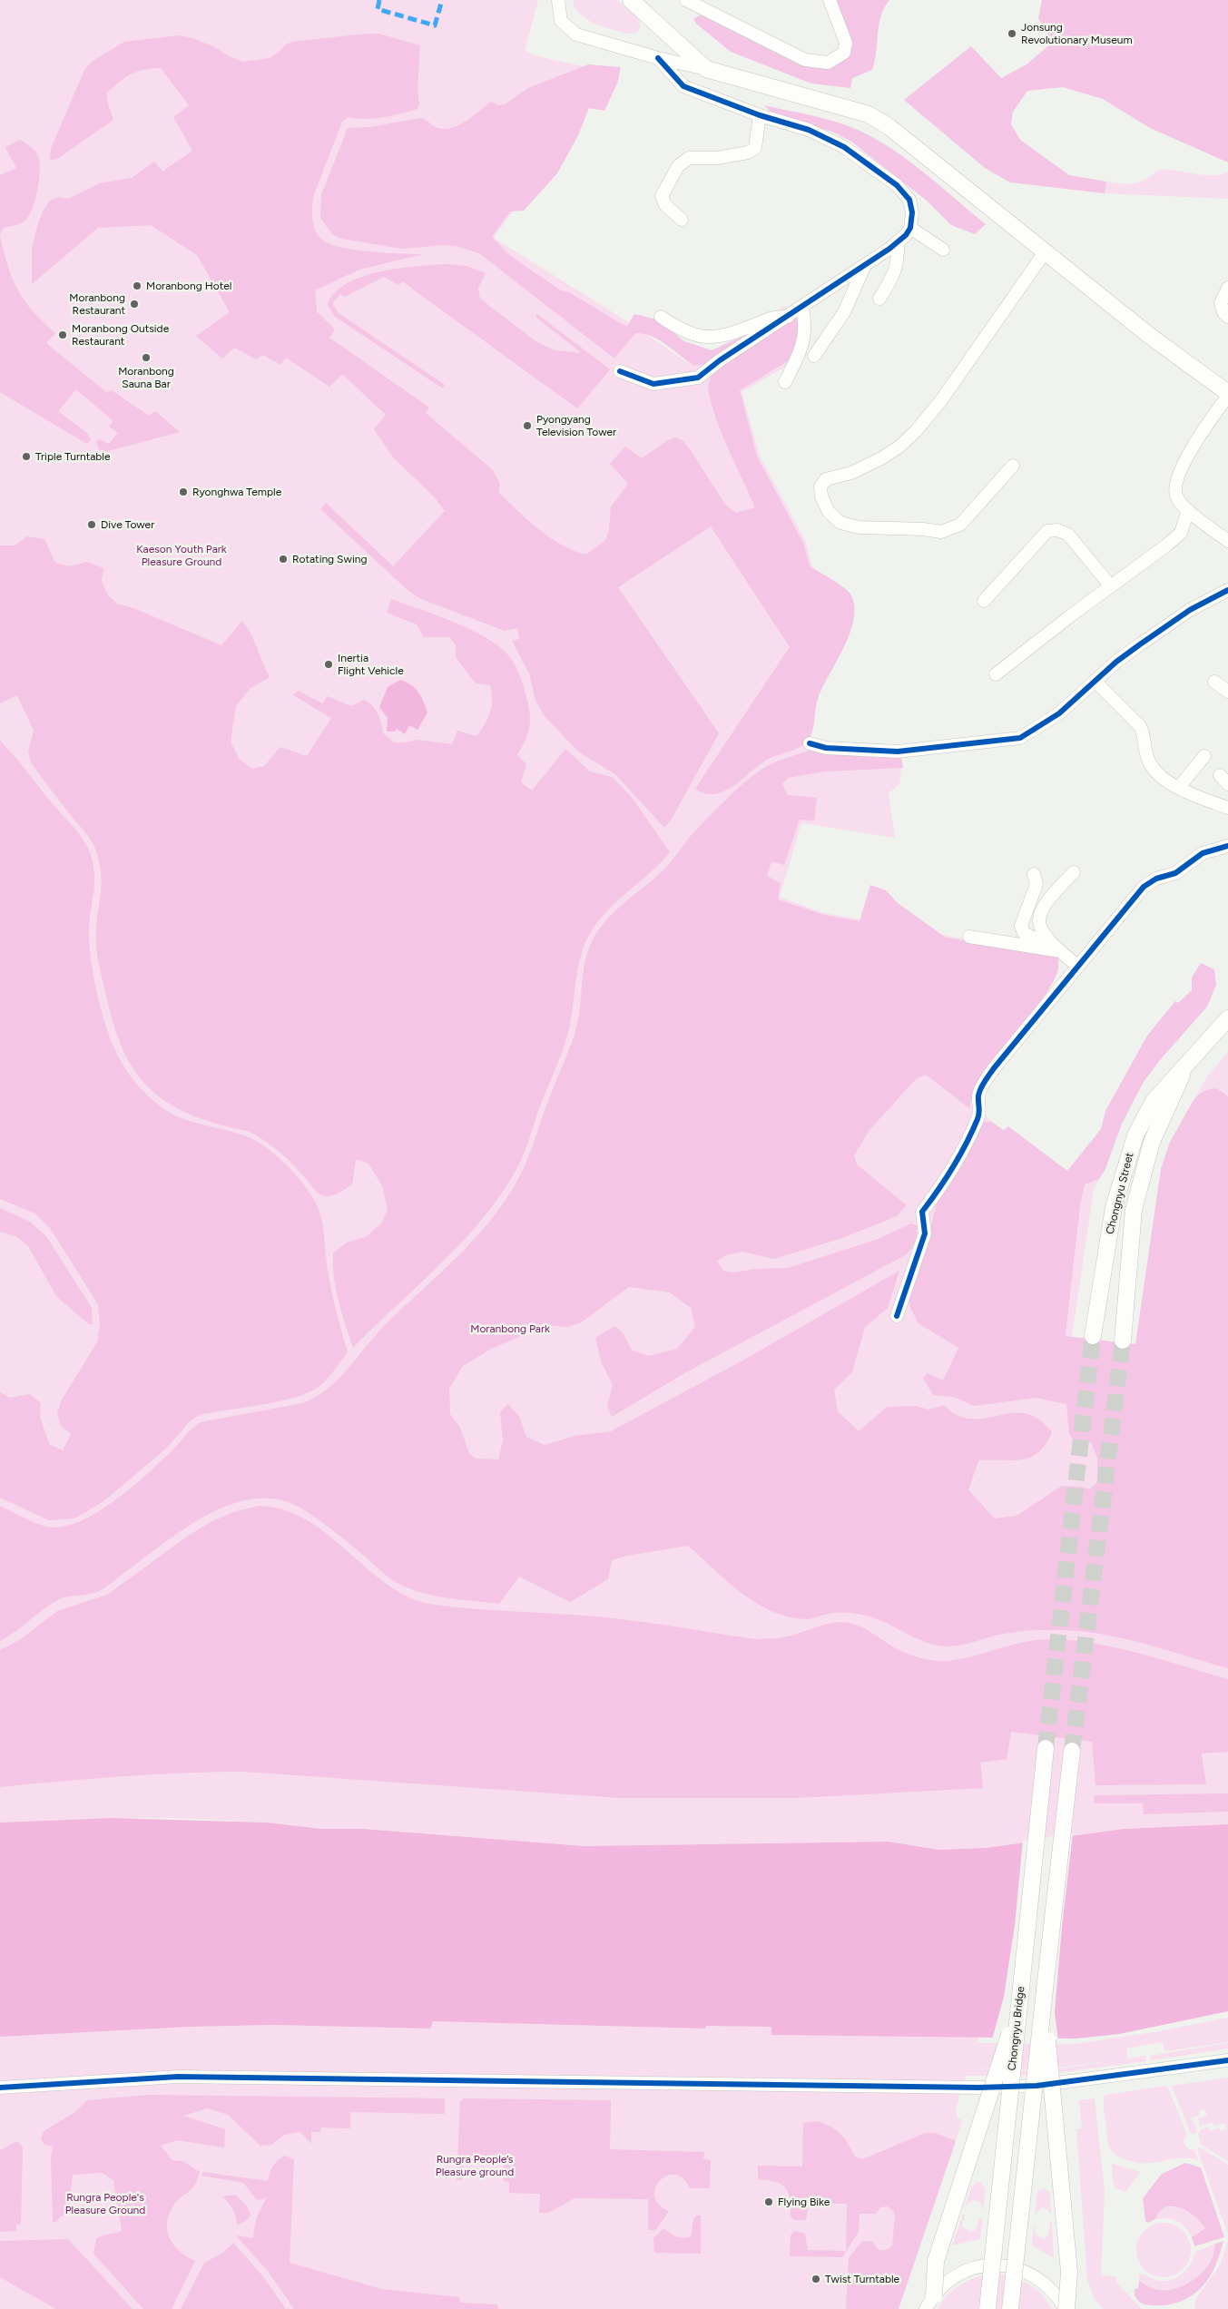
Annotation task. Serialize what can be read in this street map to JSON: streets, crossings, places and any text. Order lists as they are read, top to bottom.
{
  "streets": {
    "main road": ["Chongnyu Street", "Chongnyu Bridge"]
  },
  "parks": [
    "Kaeson Youth Park Pleasure Ground",
    "Moranbong Park",
    "Rungra People’s Pleasure ground",
    "Rungra People's Pleasure Ground"
  ],
  "places": [
    "Jonsung Revolutionary Museum",
    "Moranbong Hotel",
    "Moranbong Restaurant",
    "Moranbong Outside Restaurant",
    "Moranbong Sauna Bar",
    "Pyongyang Television Tower",
    "Triple Turntable",
    "Ryonghwa Temple",
    "Dive Tower",
    "Rotating Swing",
    "Inertia Flight Vehicle",
    "Flying Bike",
    "Twist Turntable"
  ]
}
